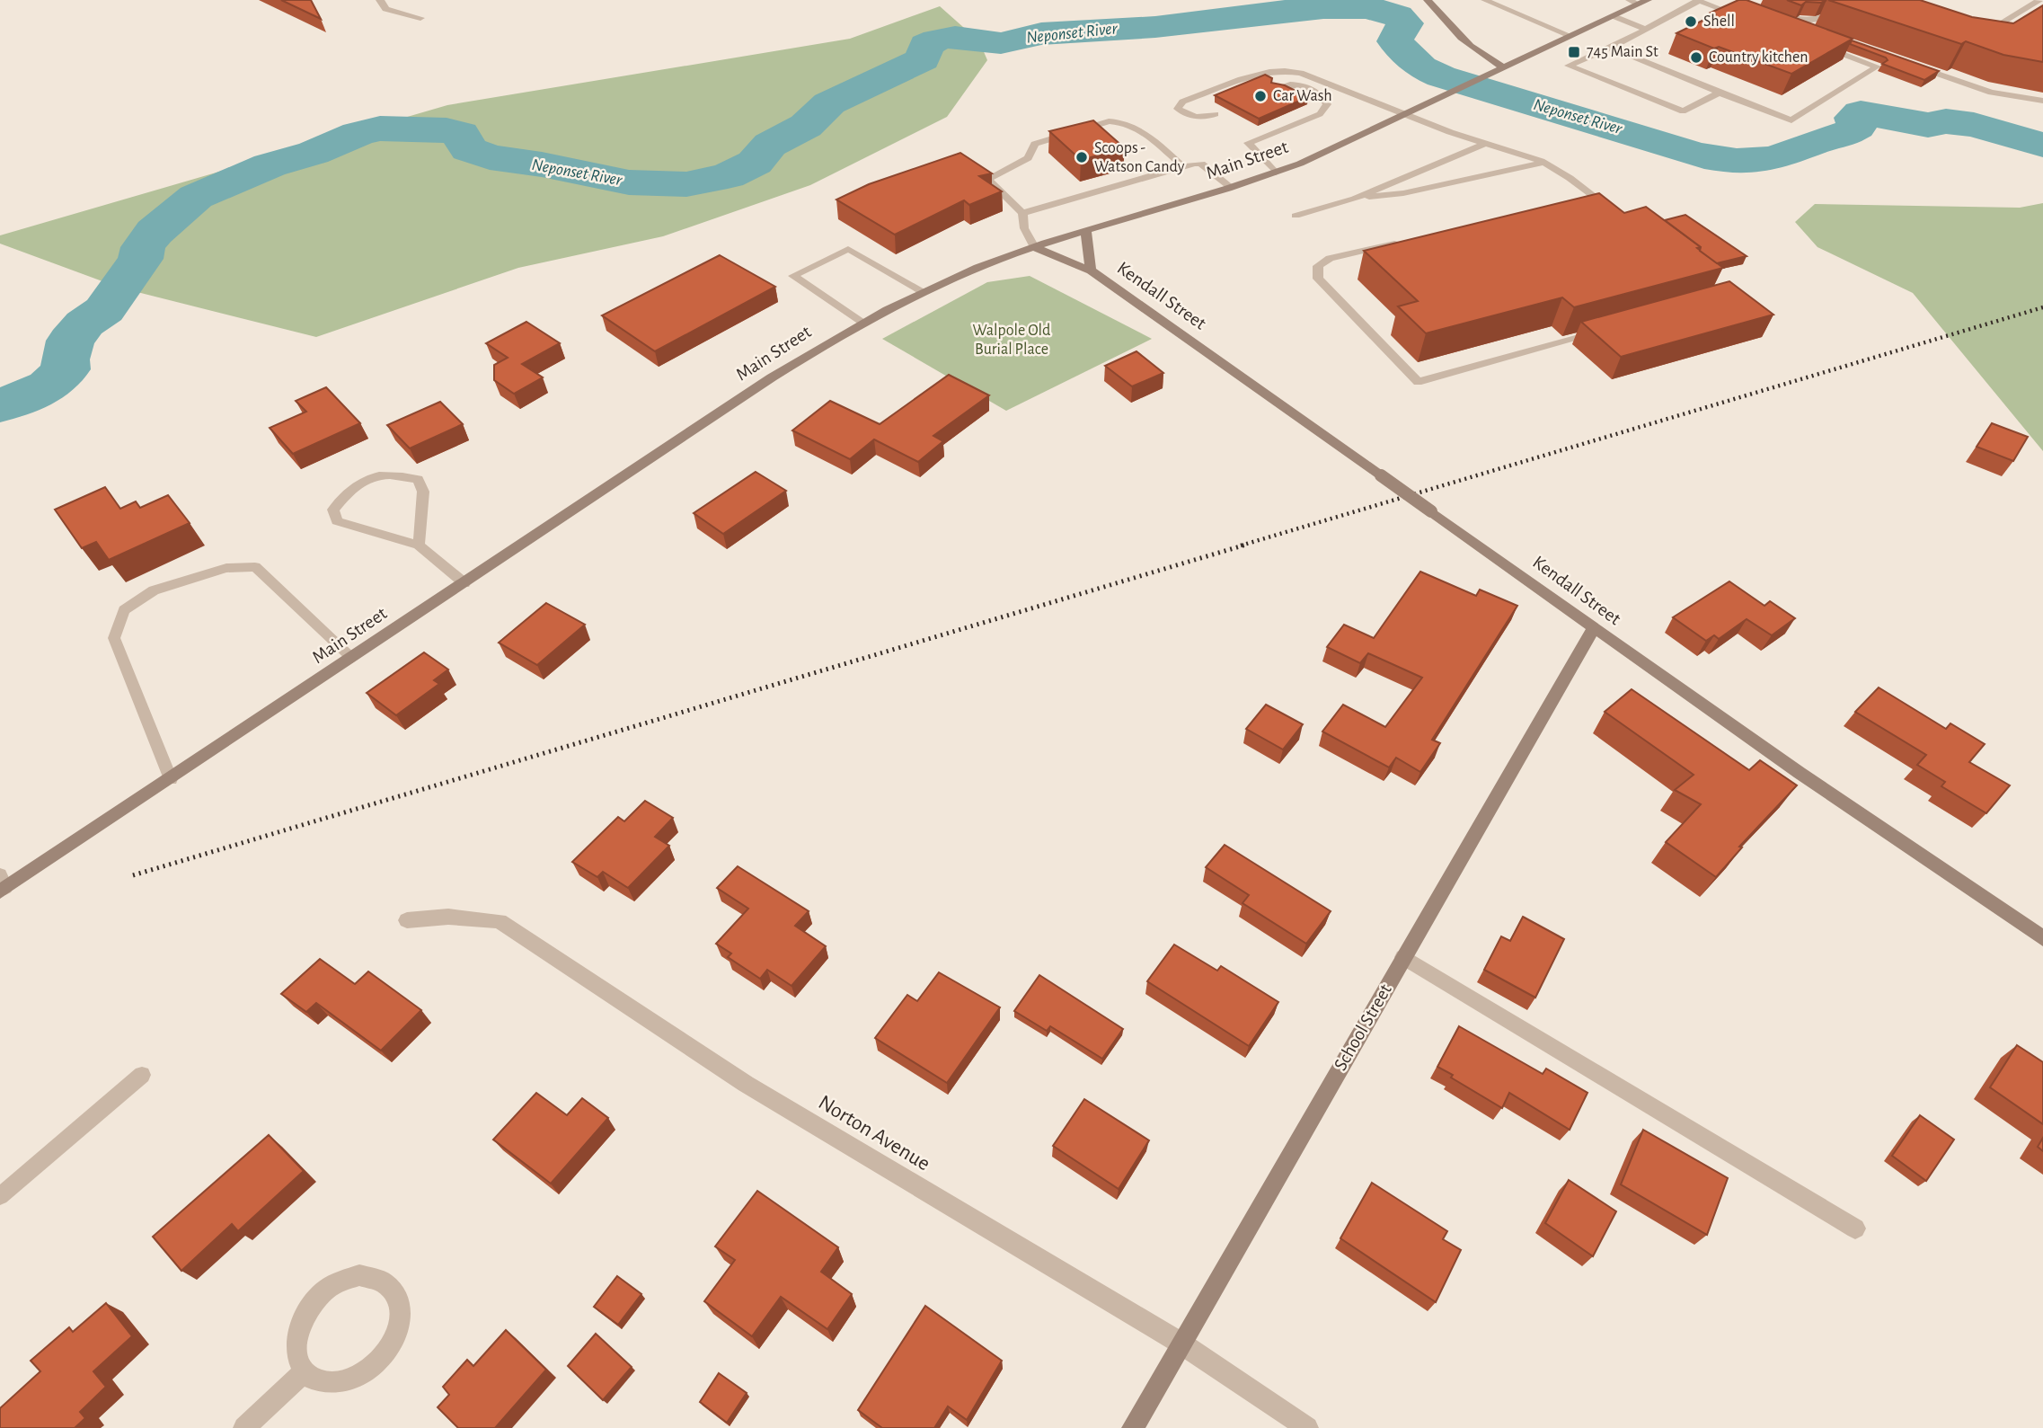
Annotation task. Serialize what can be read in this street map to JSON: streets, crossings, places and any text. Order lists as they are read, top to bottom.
{
  "streets": {
    "main road": ["Main Street", "Kendall Street", "School Street"],
    "street": ["Norton Avenue"]
  },
  "crossings": [
    ["Main Street", "Kendall Street"],
    ["Kendall Street", "School Street"],
    ["School Street", "Norton Avenue"]
  ],
  "water": ["Neponset River"],
  "parks": ["Walpole Old Burial Place"],
  "places": {
    "other": [
      "Shell",
      "Country kitchen",
      "Car Wash",
      "Scoops - Watson Candy"
    ],
    "transit": ["745 Main St"]
  }
}
